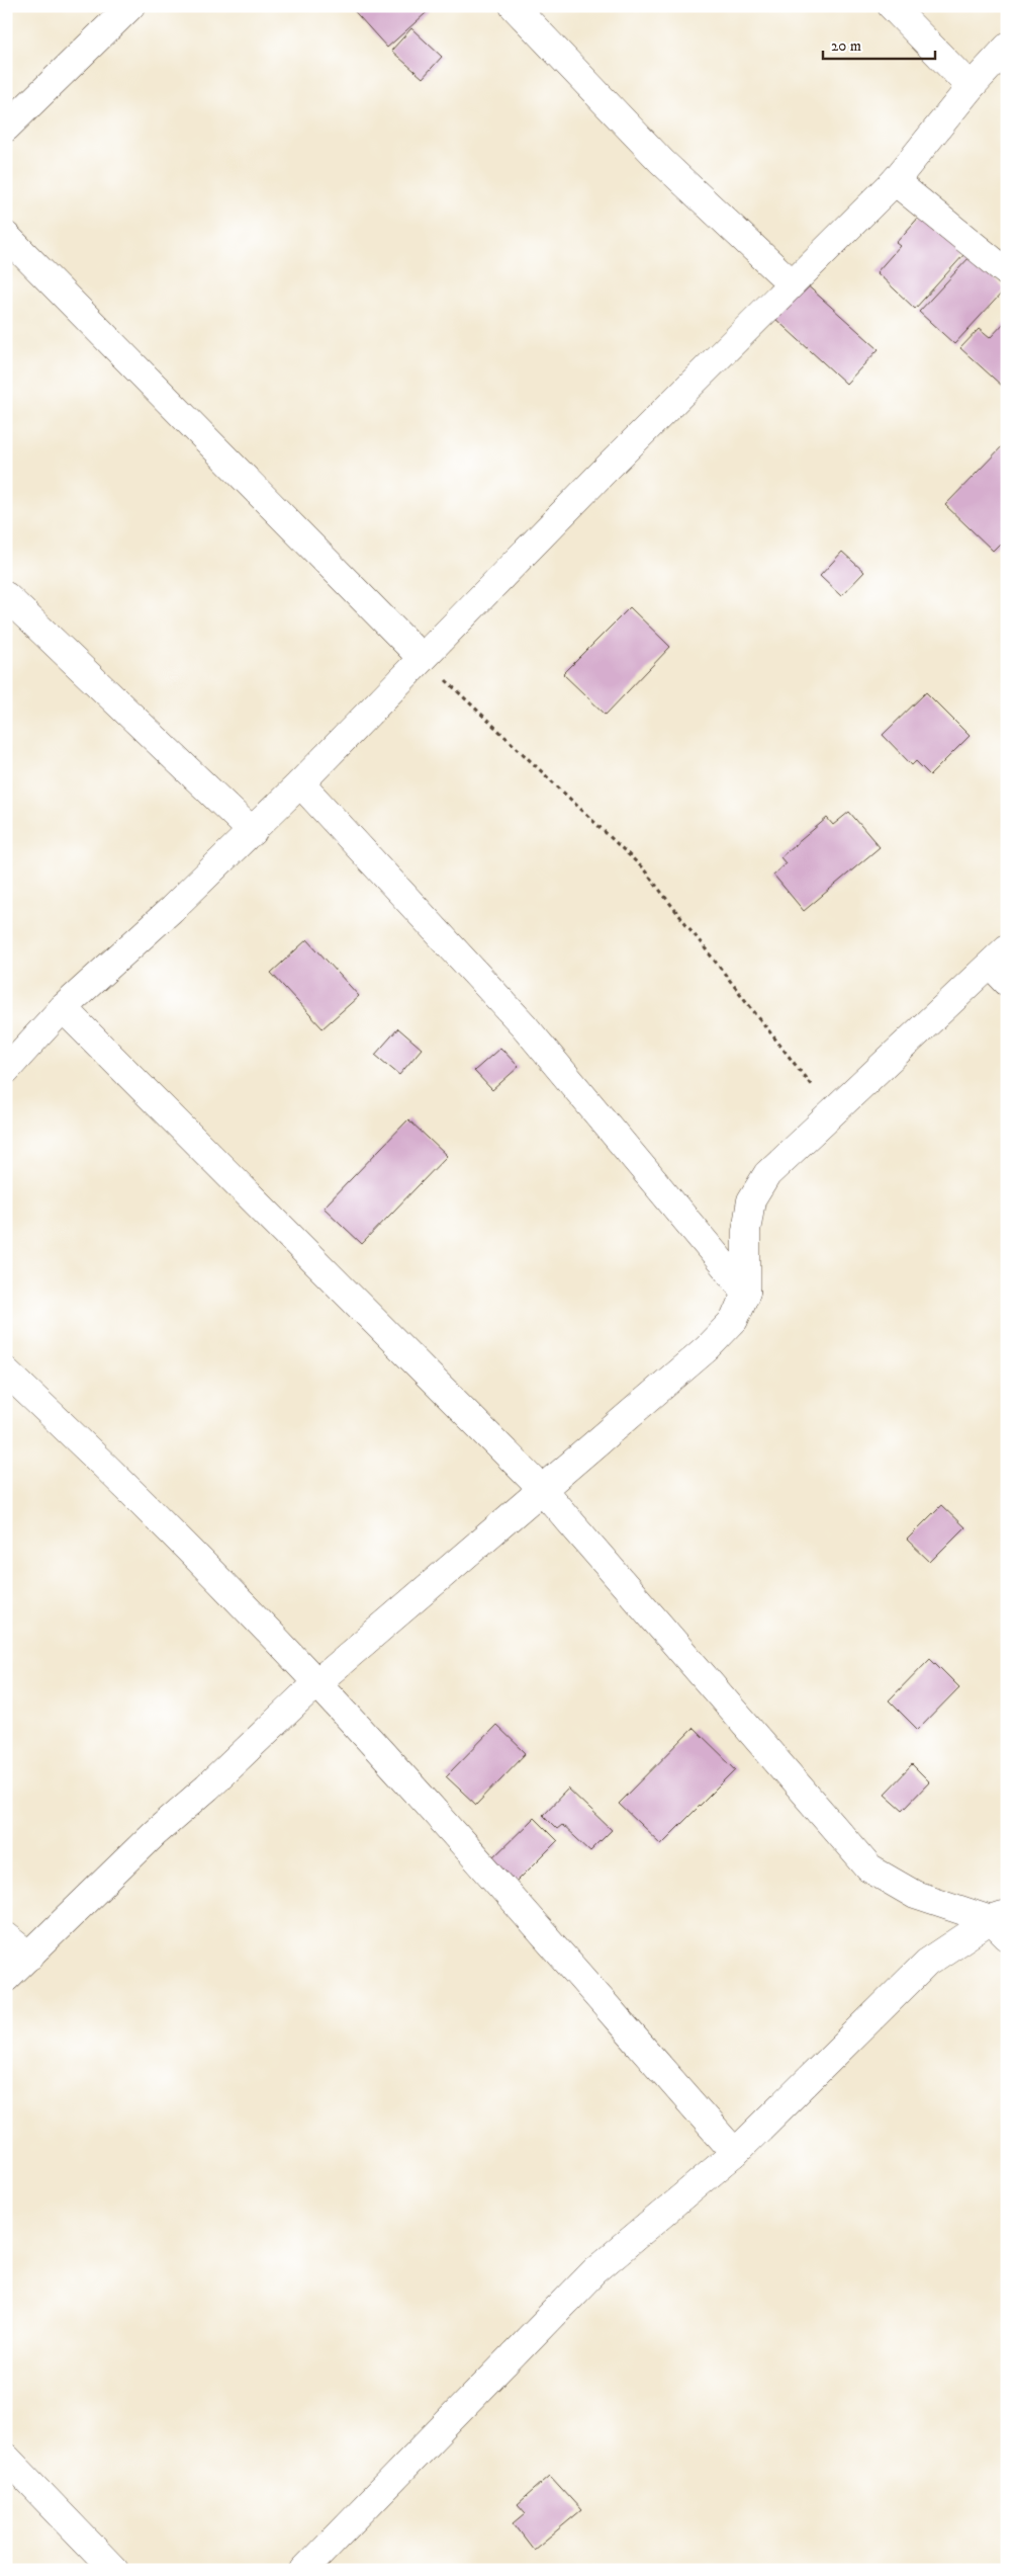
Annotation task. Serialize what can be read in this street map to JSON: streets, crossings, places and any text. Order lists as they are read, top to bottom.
{
  "scale_bar": "20 m"
}
